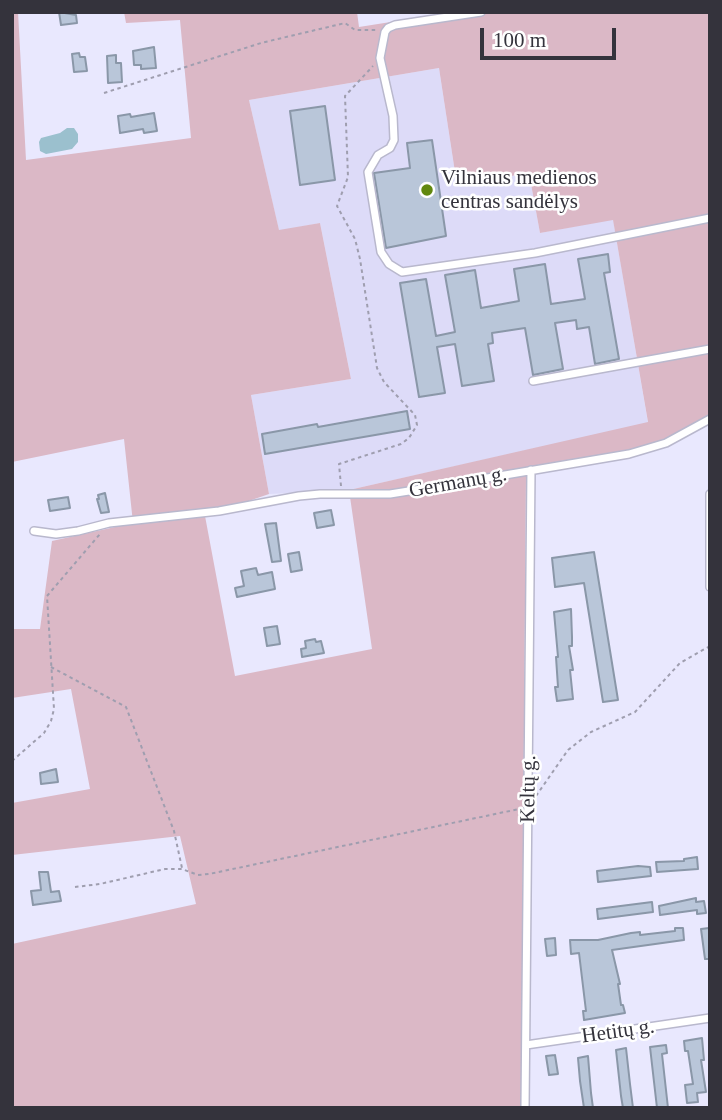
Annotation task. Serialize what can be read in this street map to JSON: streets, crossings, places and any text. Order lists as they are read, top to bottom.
{
  "streets": {
    "street": ["Germanų g.", "Keltų g.", "Hetitų g."]
  },
  "crossings": [
    ["Germanų g.", "Keltų g."],
    ["Keltų g.", "Hetitų g."]
  ],
  "places": ["Vilniaus medienos centras sandėlys"],
  "scale_bar": "100 m"
}
